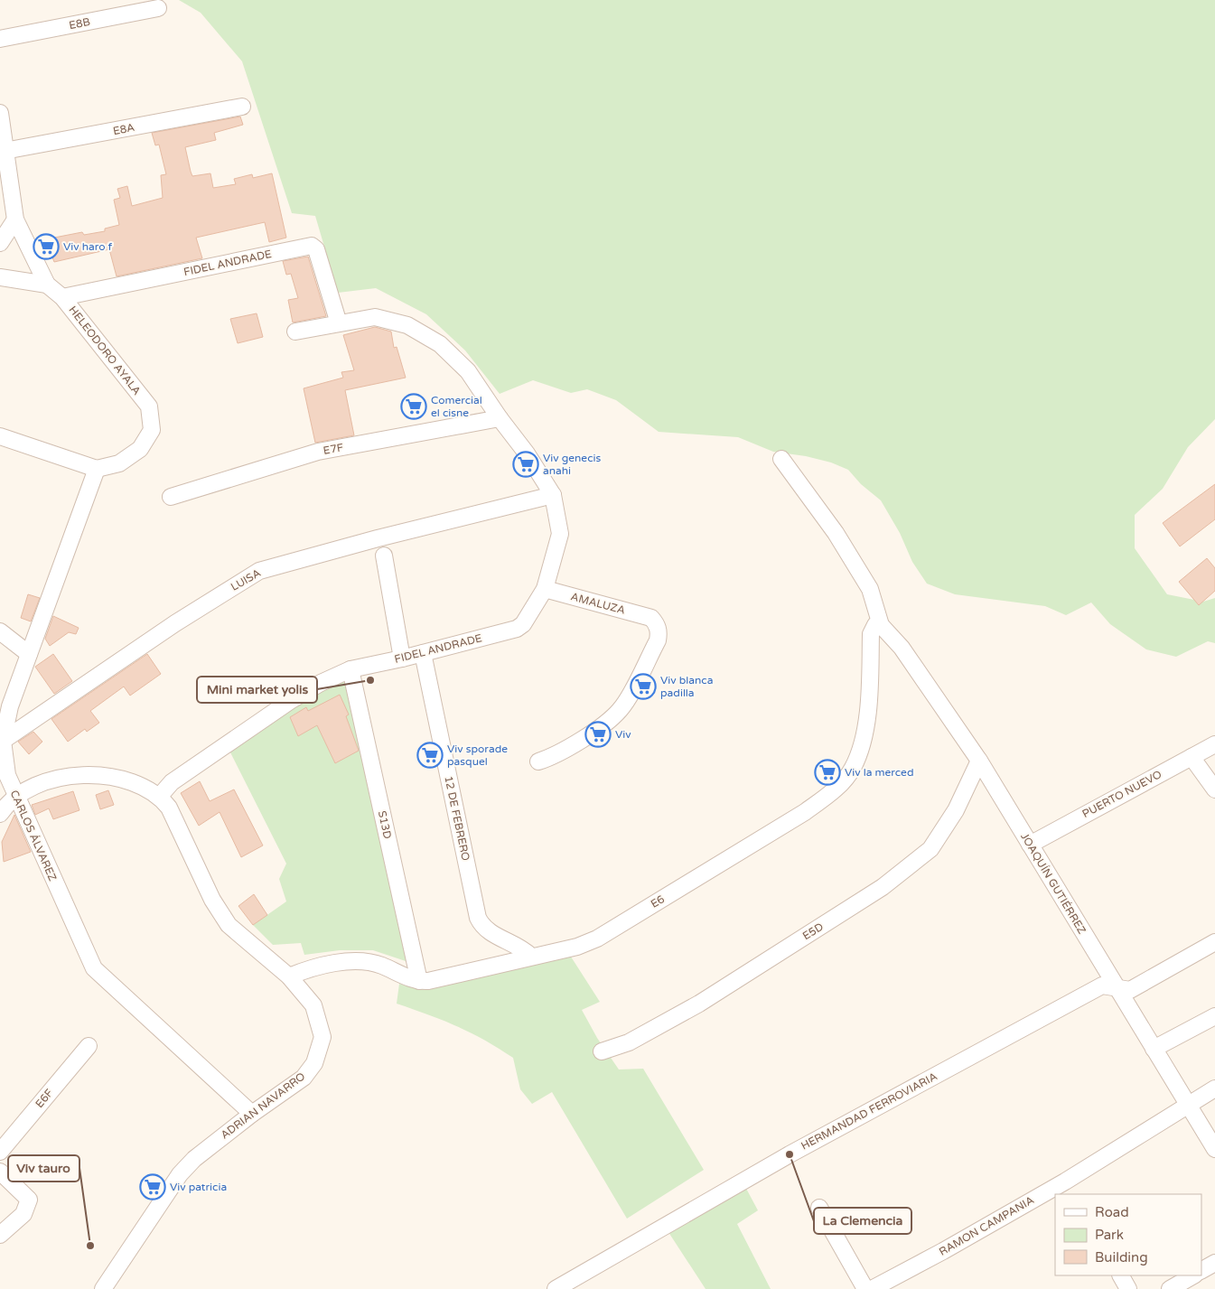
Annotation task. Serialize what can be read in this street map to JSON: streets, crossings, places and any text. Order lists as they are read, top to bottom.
{
  "streets": {
    "street": [
      "E8B",
      "E8A",
      "FIDEL ANDRADE",
      "HELEODORO AYALA",
      "E7F",
      "LUISA",
      "AMALUZA",
      "PUERTO NUEVO",
      "12 DE FEBRERO",
      "S13D",
      "CARLOS ÁLVAREZ",
      "JOAQUÍN GUTIÉRREZ",
      "E6",
      "E5D",
      "E6F",
      "ADRIAN NAVARRO",
      "HERMANDAD FERROVIARIA",
      "RAMON CAMPANIA"
    ]
  },
  "crossings": [
    ["E8A", "HELEODORO AYALA"],
    ["FIDEL ANDRADE", "HELEODORO AYALA"],
    ["FIDEL ANDRADE", "E7F"],
    ["FIDEL ANDRADE", "LUISA"],
    ["FIDEL ANDRADE", "AMALUZA"],
    ["FIDEL ANDRADE", "12 DE FEBRERO"],
    ["FIDEL ANDRADE", "S13D"],
    ["FIDEL ANDRADE", "ADRIAN NAVARRO"],
    ["HELEODORO AYALA", "CARLOS ÁLVAREZ"],
    ["LUISA", "CARLOS ÁLVAREZ"],
    ["PUERTO NUEVO", "JOAQUÍN GUTIÉRREZ"],
    ["12 DE FEBRERO", "E6"],
    ["S13D", "E6"],
    ["CARLOS ÁLVAREZ", "ADRIAN NAVARRO"],
    ["JOAQUÍN GUTIÉRREZ", "E6"],
    ["JOAQUÍN GUTIÉRREZ", "E5D"],
    ["JOAQUÍN GUTIÉRREZ", "HERMANDAD FERROVIARIA"],
    ["JOAQUÍN GUTIÉRREZ", "RAMON CAMPANIA"]
  ],
  "places": {
    "supermarket": [
      "Viv haro f",
      "Comercial el cisne",
      "Viv genecis anahi",
      "Viv blanca padilla",
      "Viv",
      "Viv sporade pasquel",
      "Viv la merced",
      "Viv patricia"
    ],
    "other": ["Mini market yolis", "La Clemencia", "Viv tauro"]
  },
  "legend": ["Road", "Park", "Building"]
}
